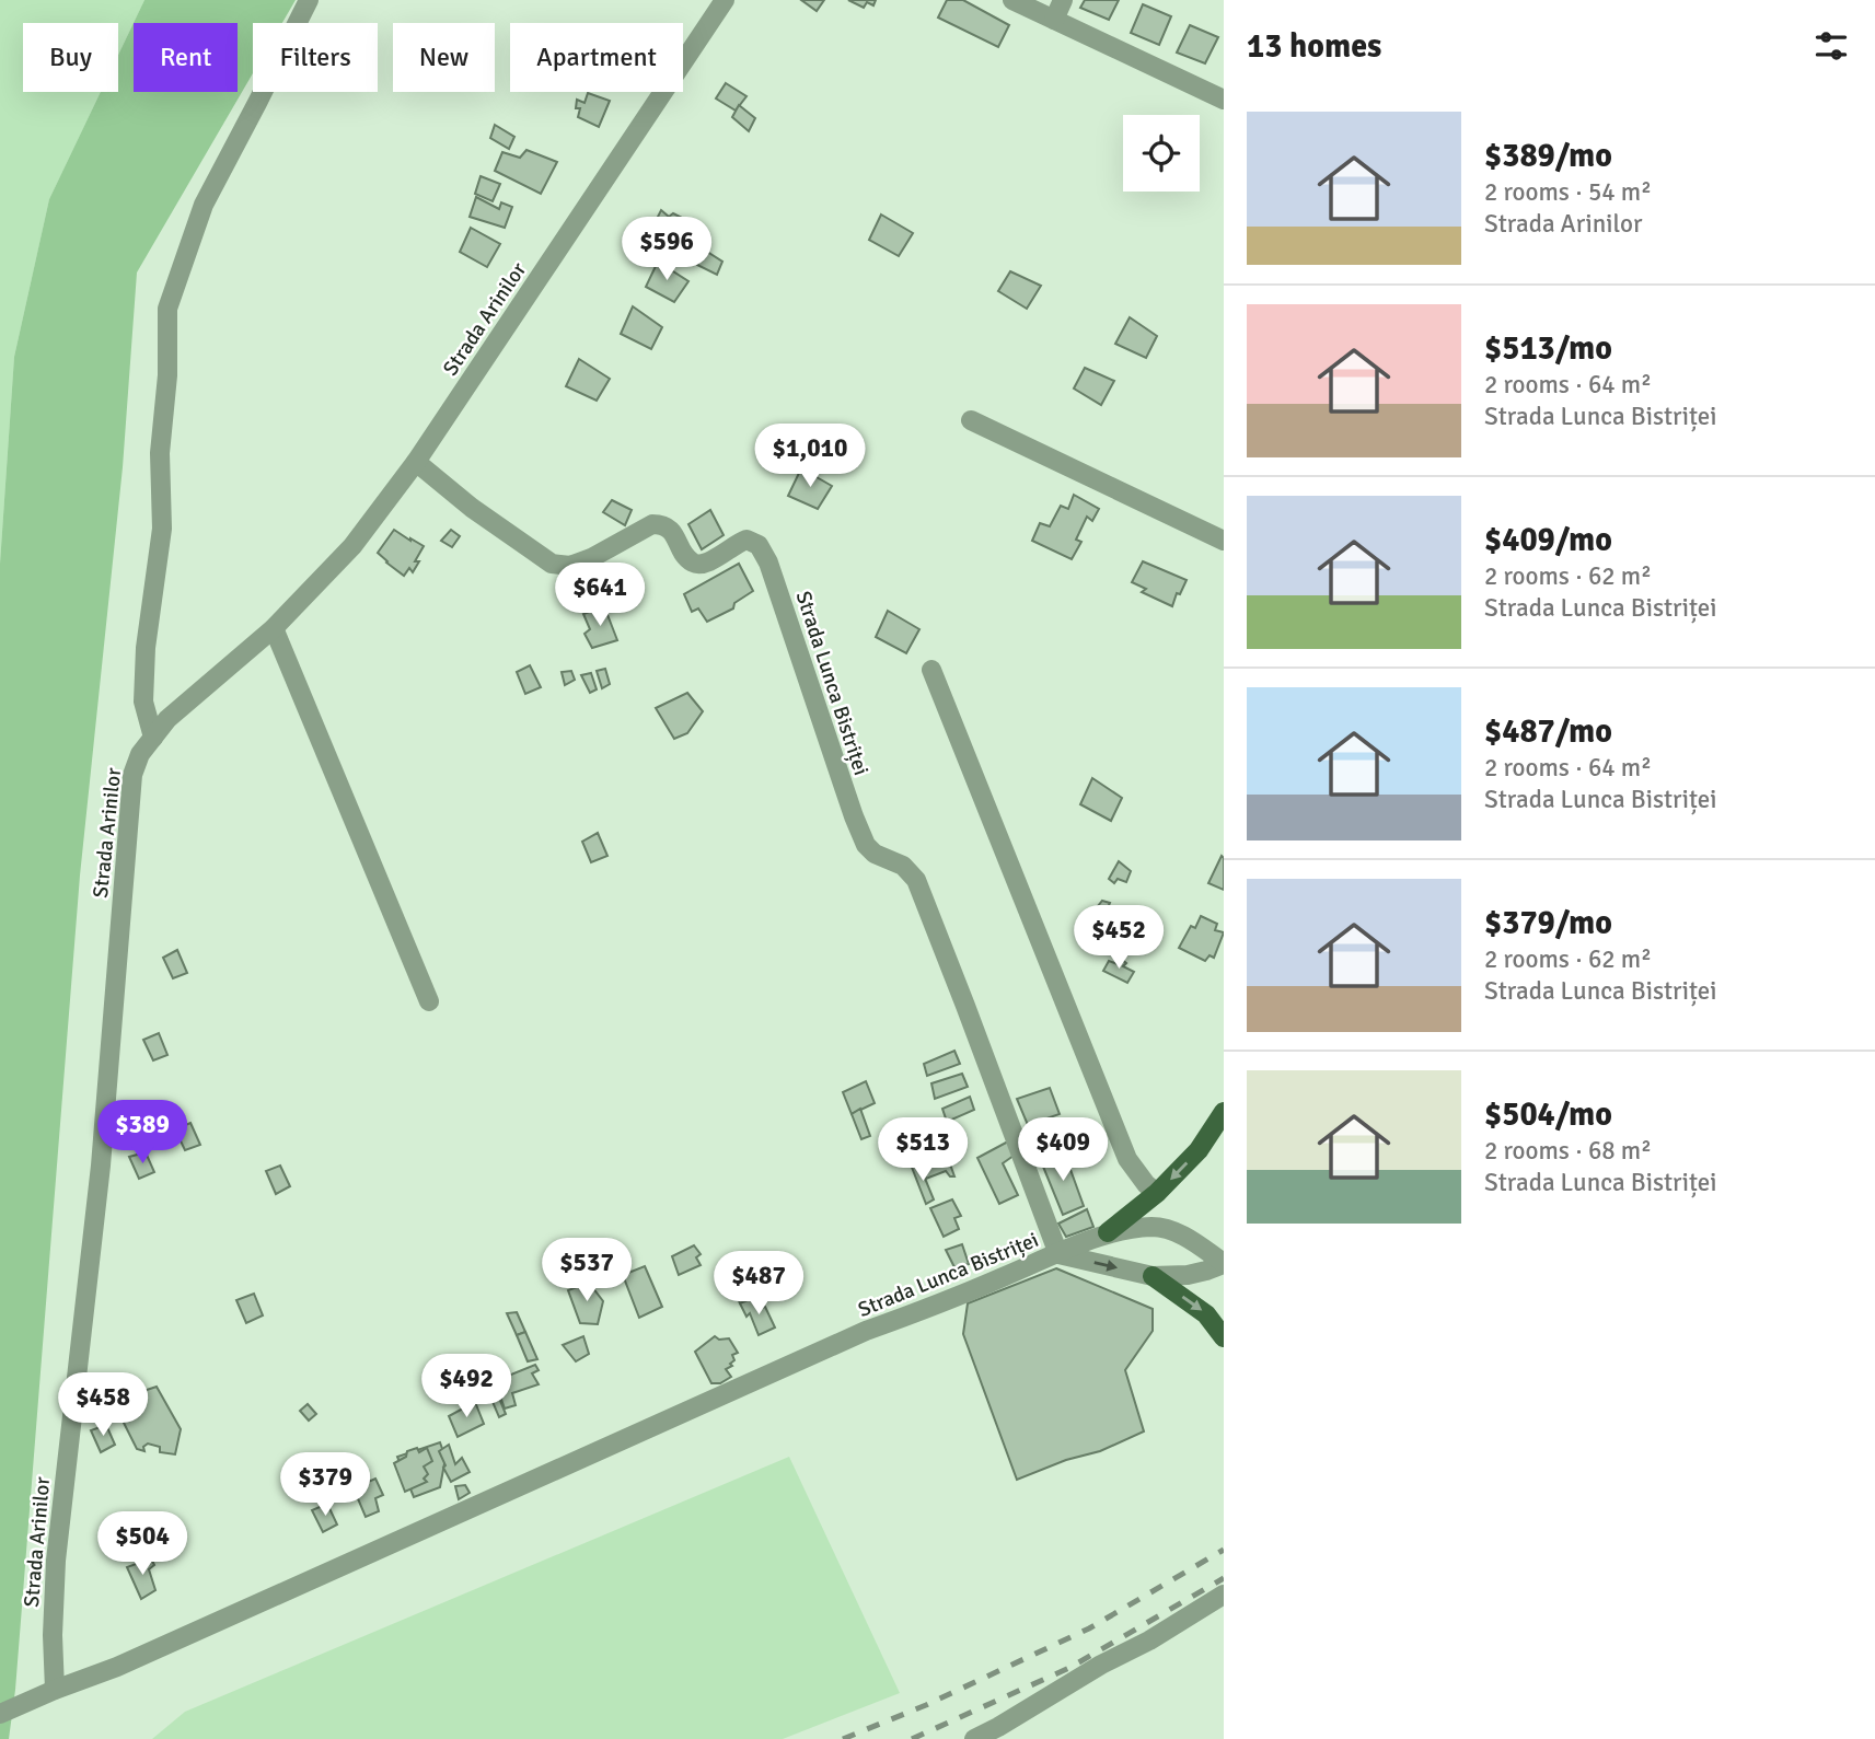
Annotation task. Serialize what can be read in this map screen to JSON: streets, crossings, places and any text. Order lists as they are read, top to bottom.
{
  "streets": {
    "street": ["Strada Arinilor", "Strada Lunca Bistriței"]
  },
  "crossings": [
    ["Strada Arinilor", "Strada Lunca Bistriței"]
  ],
  "page": {
    "heading": "13 homes",
    "chip": [
      "Buy",
      "Rent",
      "Filters",
      "New",
      "Apartment"
    ],
    "list": [
      {
        "name": "$389/mo",
        "note": "2 rooms · 54 m² · Strada Arinilor"
      },
      {
        "name": "$513/mo",
        "note": "2 rooms · 64 m² · Strada Lunca Bistriței"
      },
      {
        "name": "$409/mo",
        "note": "2 rooms · 62 m² · Strada Lunca Bistriței"
      },
      {
        "name": "$487/mo",
        "note": "2 rooms · 64 m² · Strada Lunca Bistriței"
      },
      {
        "name": "$379/mo",
        "note": "2 rooms · 62 m² · Strada Lunca Bistriței"
      },
      {
        "name": "$504/mo",
        "note": "2 rooms · 68 m² · Strada Lunca Bistriței"
      }
    ],
    "price": [
      "$596",
      "$1,010",
      "$641",
      "$452",
      "$389",
      "$513",
      "$409",
      "$537",
      "$487",
      "$492",
      "$458",
      "$379",
      "$504"
    ]
  }
}
